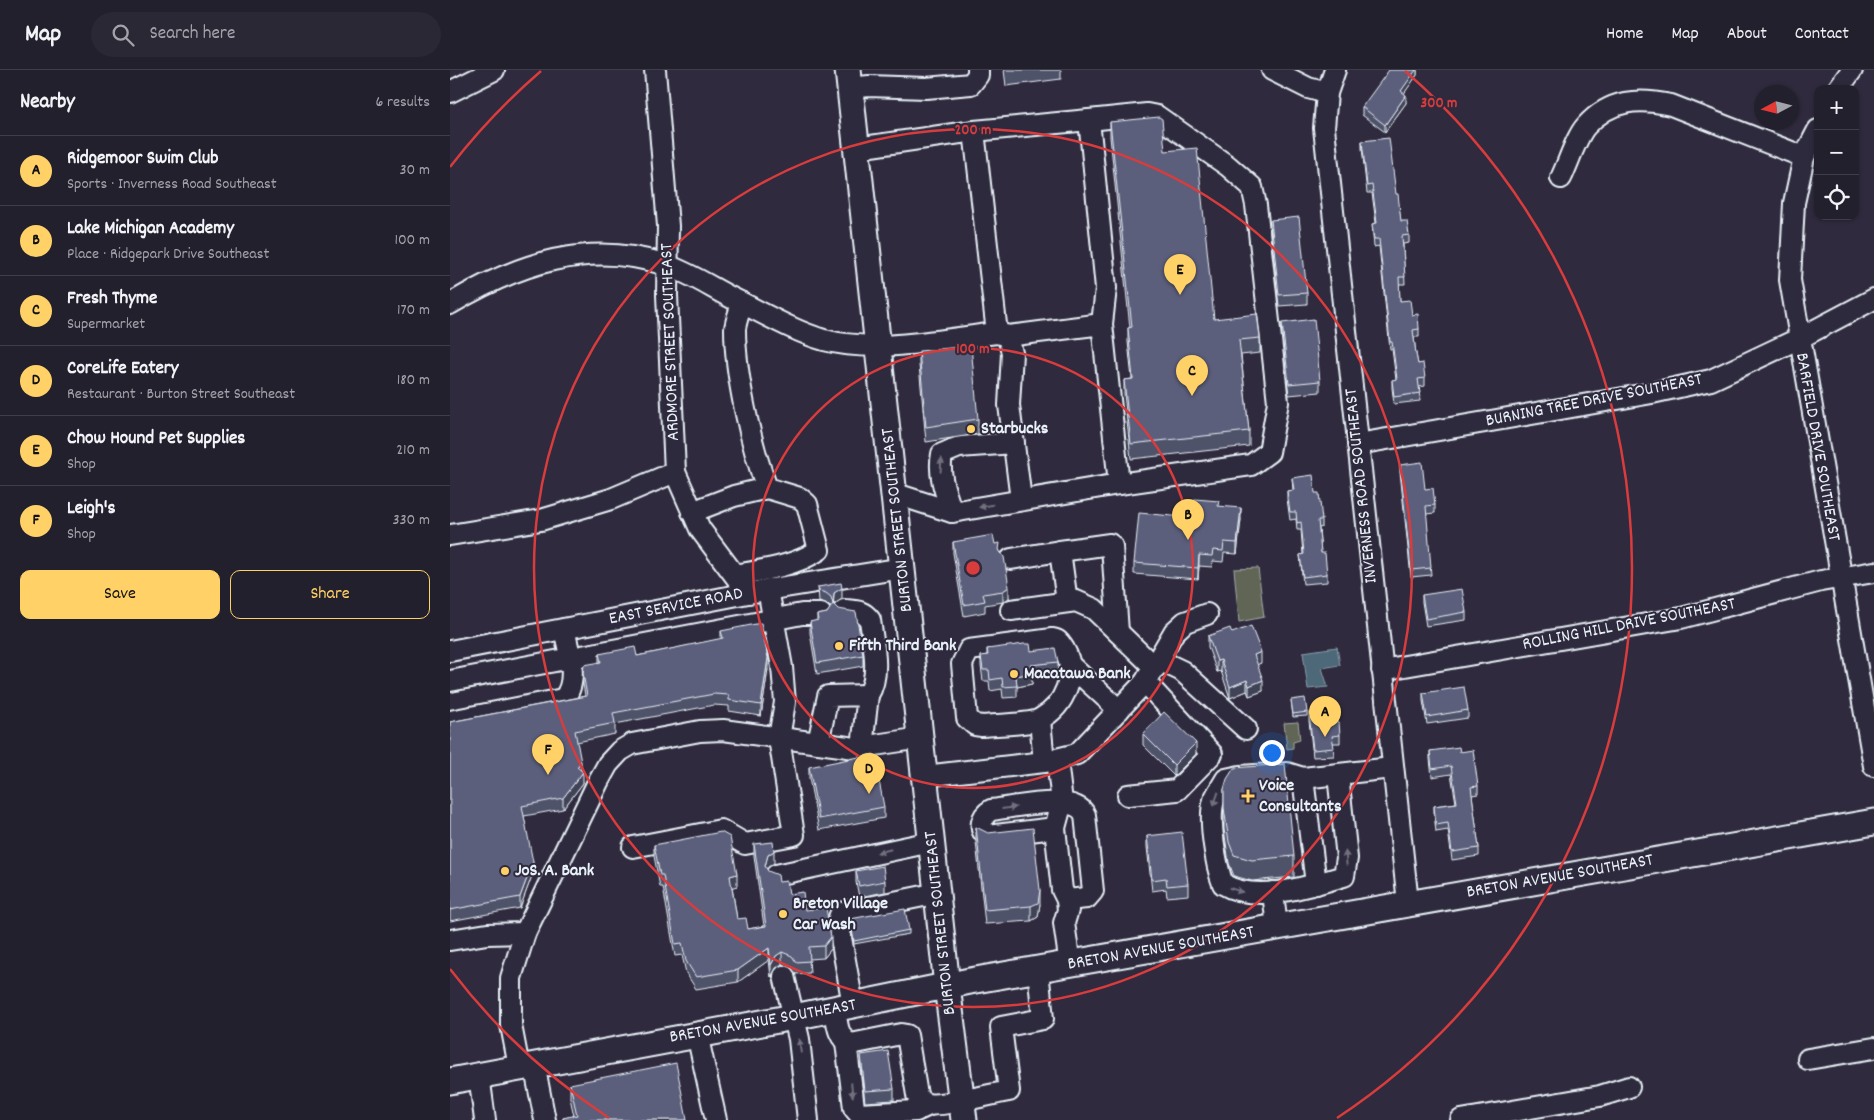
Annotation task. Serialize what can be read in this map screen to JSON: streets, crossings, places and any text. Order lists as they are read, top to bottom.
{
  "streets": {
    "main road": ["BURTON STREET SOUTHEAST", "BRETON AVENUE SOUTHEAST"],
    "street": [
      "ARDMORE STREET SOUTHEAST",
      "BURNING TREE DRIVE SOUTHEAST",
      "BARFIELD DRIVE SOUTHEAST",
      "INVERNESS ROAD SOUTHEAST",
      "EAST SERVICE ROAD",
      "ROLLING HILL DRIVE SOUTHEAST"
    ]
  },
  "crossings": [
    ["ARDMORE STREET SOUTHEAST", "EAST SERVICE ROAD"],
    ["BURNING TREE DRIVE SOUTHEAST", "BARFIELD DRIVE SOUTHEAST"],
    ["BURNING TREE DRIVE SOUTHEAST", "INVERNESS ROAD SOUTHEAST"],
    ["BARFIELD DRIVE SOUTHEAST", "ROLLING HILL DRIVE SOUTHEAST"],
    ["INVERNESS ROAD SOUTHEAST", "ROLLING HILL DRIVE SOUTHEAST"],
    ["INVERNESS ROAD SOUTHEAST", "BRETON AVENUE SOUTHEAST"],
    ["BURTON STREET SOUTHEAST", "EAST SERVICE ROAD"],
    ["BURTON STREET SOUTHEAST", "BRETON AVENUE SOUTHEAST"]
  ],
  "places": {
    "other": [
      "Starbucks",
      "Fifth Third Bank",
      "Macatawa Bank",
      "JoS. A. Bank",
      "Breton Village Car Wash"
    ],
    "health": ["Voice Consultants"]
  },
  "north": "left",
  "page": {
    "header": "Map",
    "search": "Search here",
    "nav": [
      "Home",
      "Map",
      "About",
      "Contact"
    ],
    "heading": ["Nearby", "6 results"],
    "map_buttons": ["+", "−"],
    "list": [
      {
        "mark": "A",
        "name": "Ridgemoor Swim Club",
        "note": "Sports · Inverness Road Southeast",
        "value": "30 m"
      },
      {
        "mark": "B",
        "name": "Lake Michigan Academy",
        "note": "Place · Ridgepark Drive Southeast",
        "value": "100 m"
      },
      {
        "mark": "C",
        "name": "Fresh Thyme",
        "note": "Supermarket",
        "value": "170 m"
      },
      {
        "mark": "D",
        "name": "CoreLife Eatery",
        "note": "Restaurant · Burton Street Southeast",
        "value": "180 m"
      },
      {
        "mark": "E",
        "name": "Chow Hound Pet Supplies",
        "note": "Shop",
        "value": "210 m"
      },
      {
        "mark": "F",
        "name": "Leigh's",
        "note": "Shop",
        "value": "330 m"
      }
    ],
    "pins": [
      "E",
      "C",
      "B",
      "A",
      "F",
      "D"
    ],
    "buttons": ["Save", "Share"]
  },
  "rings": ["300 m", "200 m", "100 m"]
}
